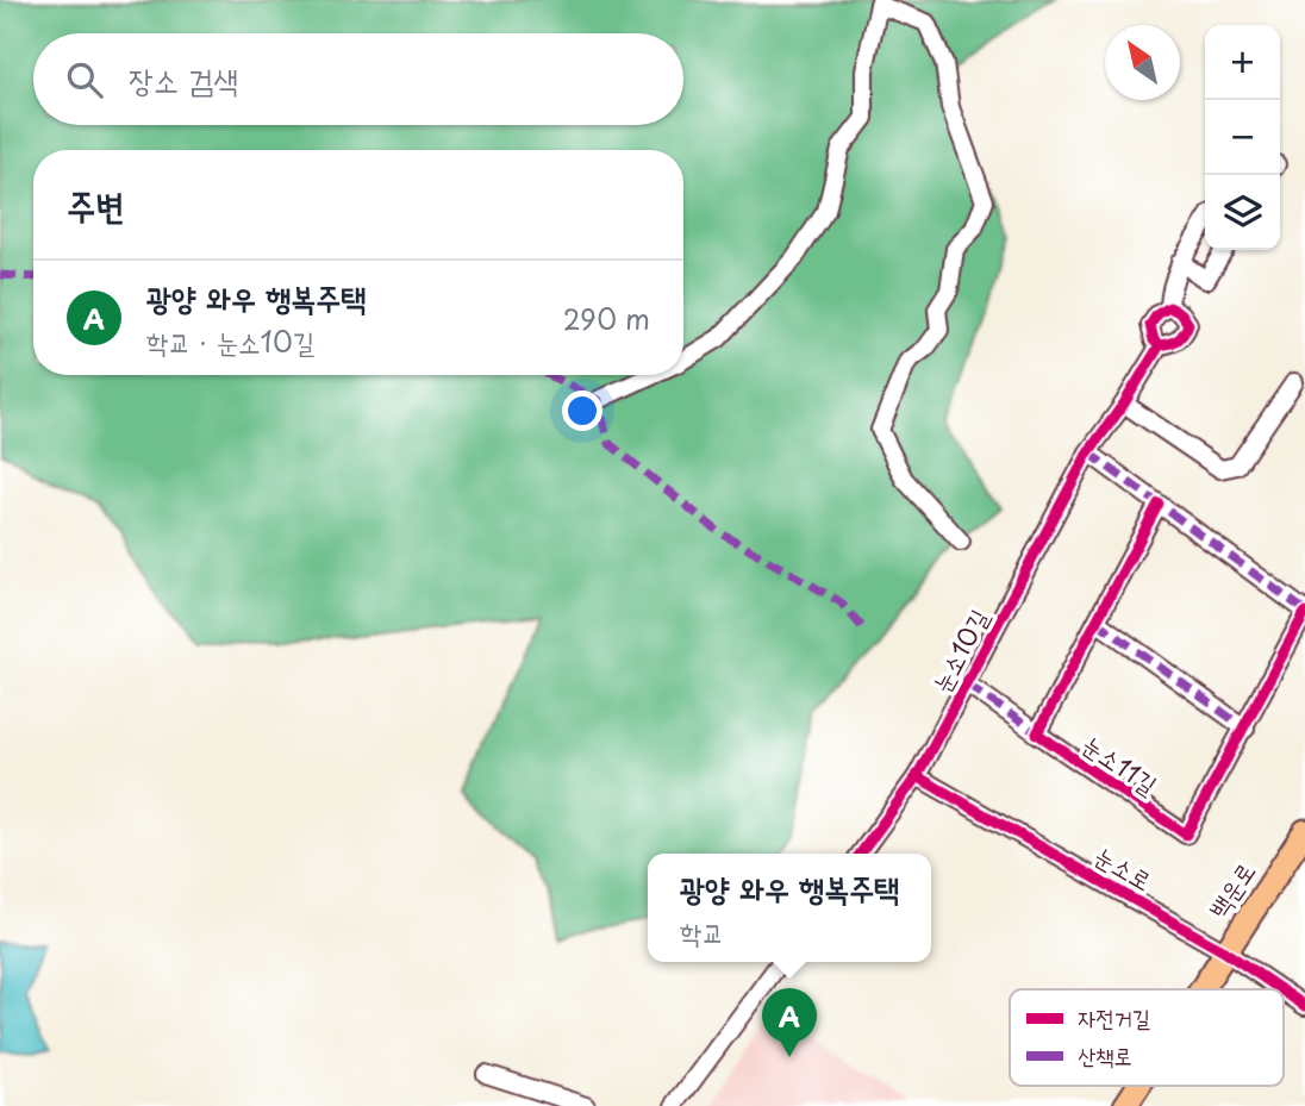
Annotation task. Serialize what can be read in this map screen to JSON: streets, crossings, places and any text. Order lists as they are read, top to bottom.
{
  "streets": {
    "main road": ["백운로"],
    "street": ["눈소10길", "눈소11길", "눈소로"]
  },
  "crossings": [
    ["눈소10길", "눈소로"],
    ["눈소로", "백운로"]
  ],
  "legend": ["자전거길", "산책로"],
  "north": "top left",
  "page": {
    "map_buttons": ["+", "−"],
    "search": "장소 검색",
    "heading": "주변",
    "list": [
      {
        "mark": "A",
        "name": "광양 와우 행복주택",
        "note": "학교 · 눈소10길",
        "value": "290 m"
      }
    ],
    "popup": ["광양 와우 행복주택", "학교"],
    "pins": "A"
  }
}
